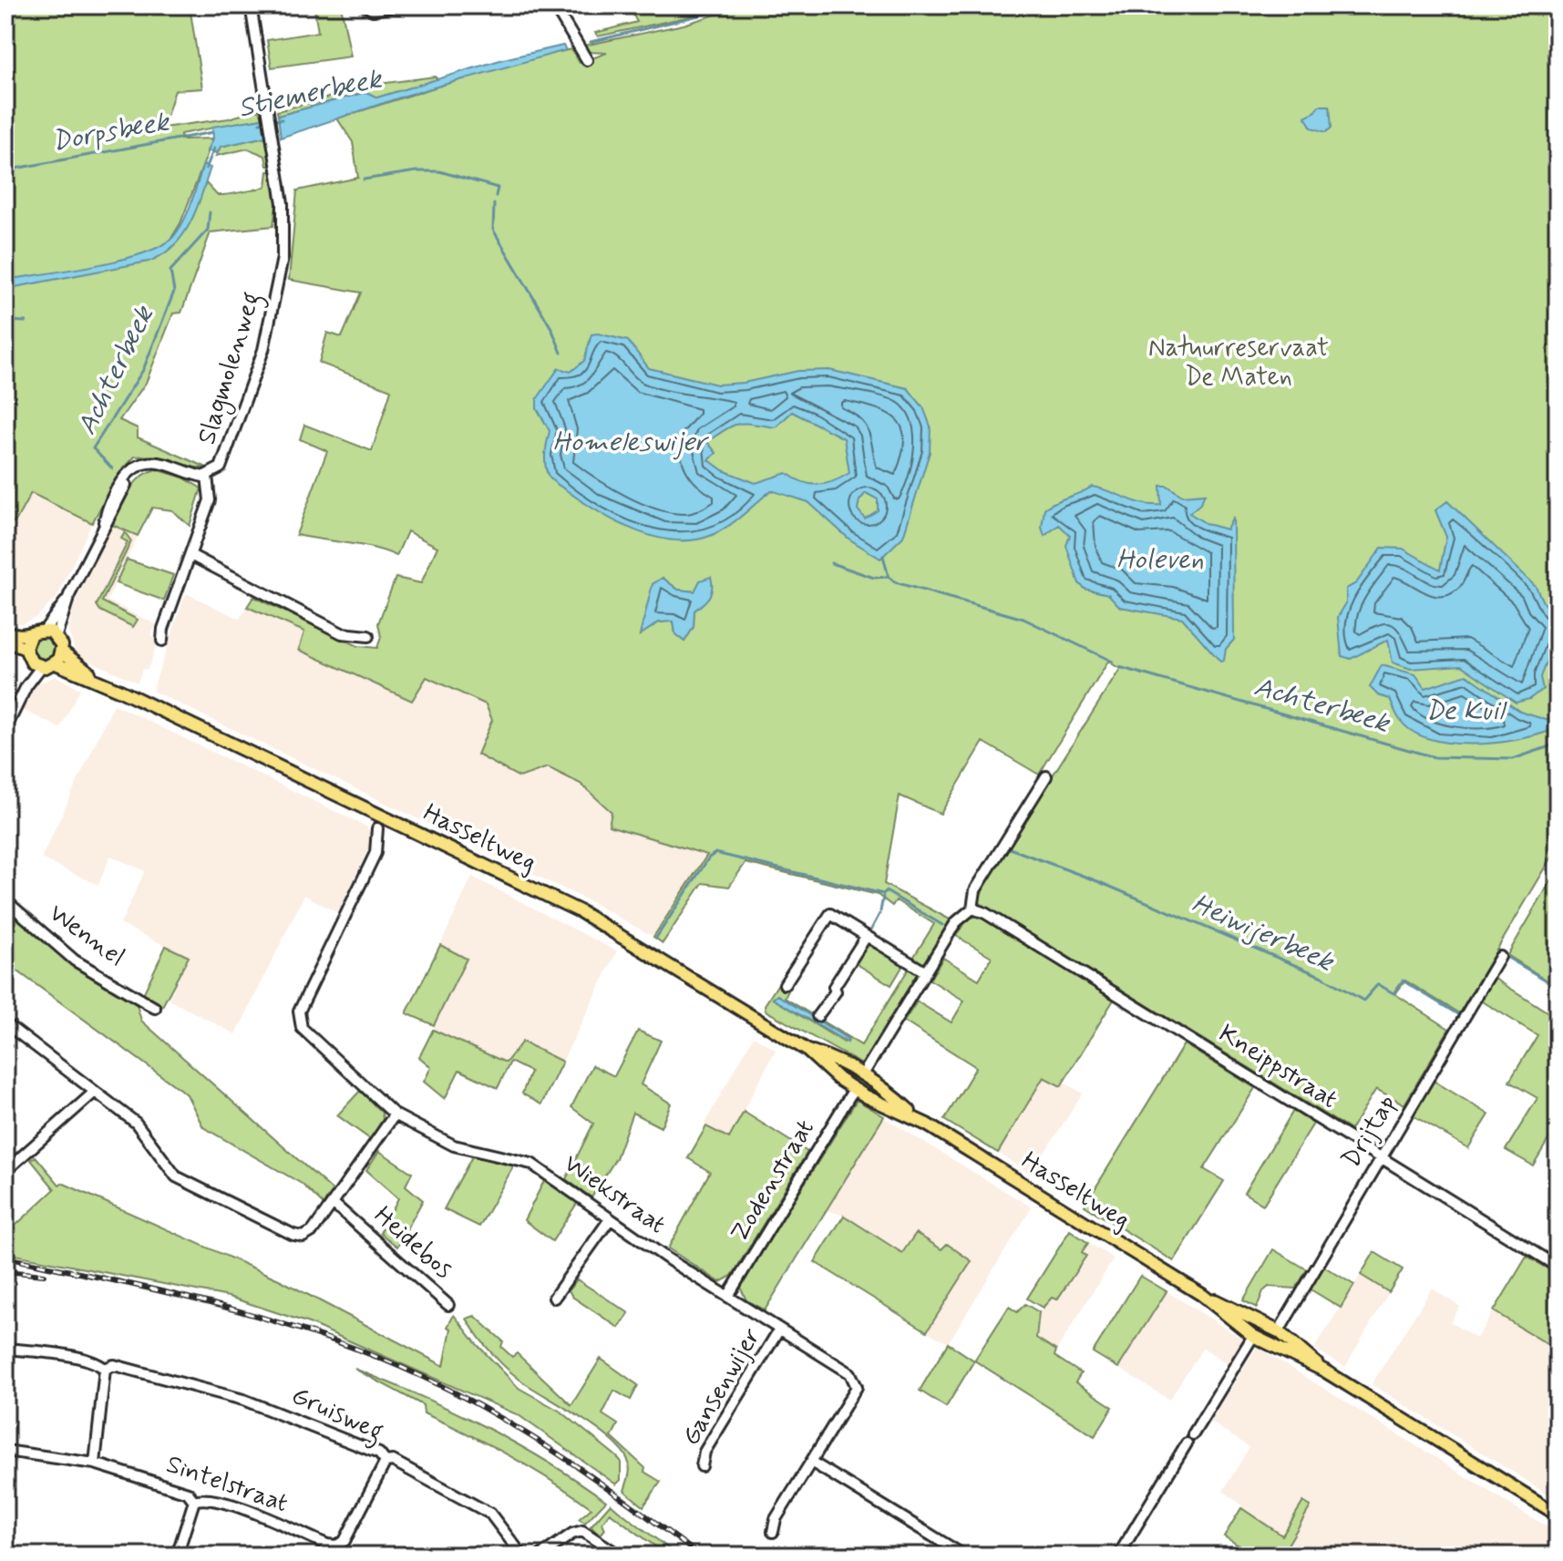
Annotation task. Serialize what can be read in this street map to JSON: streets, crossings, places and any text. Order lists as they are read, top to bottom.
{
  "streets": {
    "main road": ["Hasseltweg"],
    "street": [
      "Slagmolenweg",
      "Wennel",
      "Kneippstraat",
      "Drijtap",
      "Zodenstraat",
      "Wiekstraat",
      "Heidebos",
      "Gansenwijer",
      "Gruisweg",
      "Sintelstraat"
    ]
  },
  "crossings": [
    ["Slagmolenweg", "Hasseltweg"],
    ["Hasseltweg", "Drijtap"],
    ["Hasseltweg", "Zodenstraat"],
    ["Kneippstraat", "Drijtap"],
    ["Zodenstraat", "Wiekstraat"],
    ["Wiekstraat", "Gansenwijer"],
    ["Gruisweg", "Sintelstraat"]
  ],
  "water": [
    "Stiemerbeek",
    "Dorpsbeek",
    "Achterbeek",
    "Homeleswijer",
    "Holeven",
    "De Kuil",
    "Heiwijerbeek"
  ],
  "parks": ["Natuurreservaat De Maten"]
}
